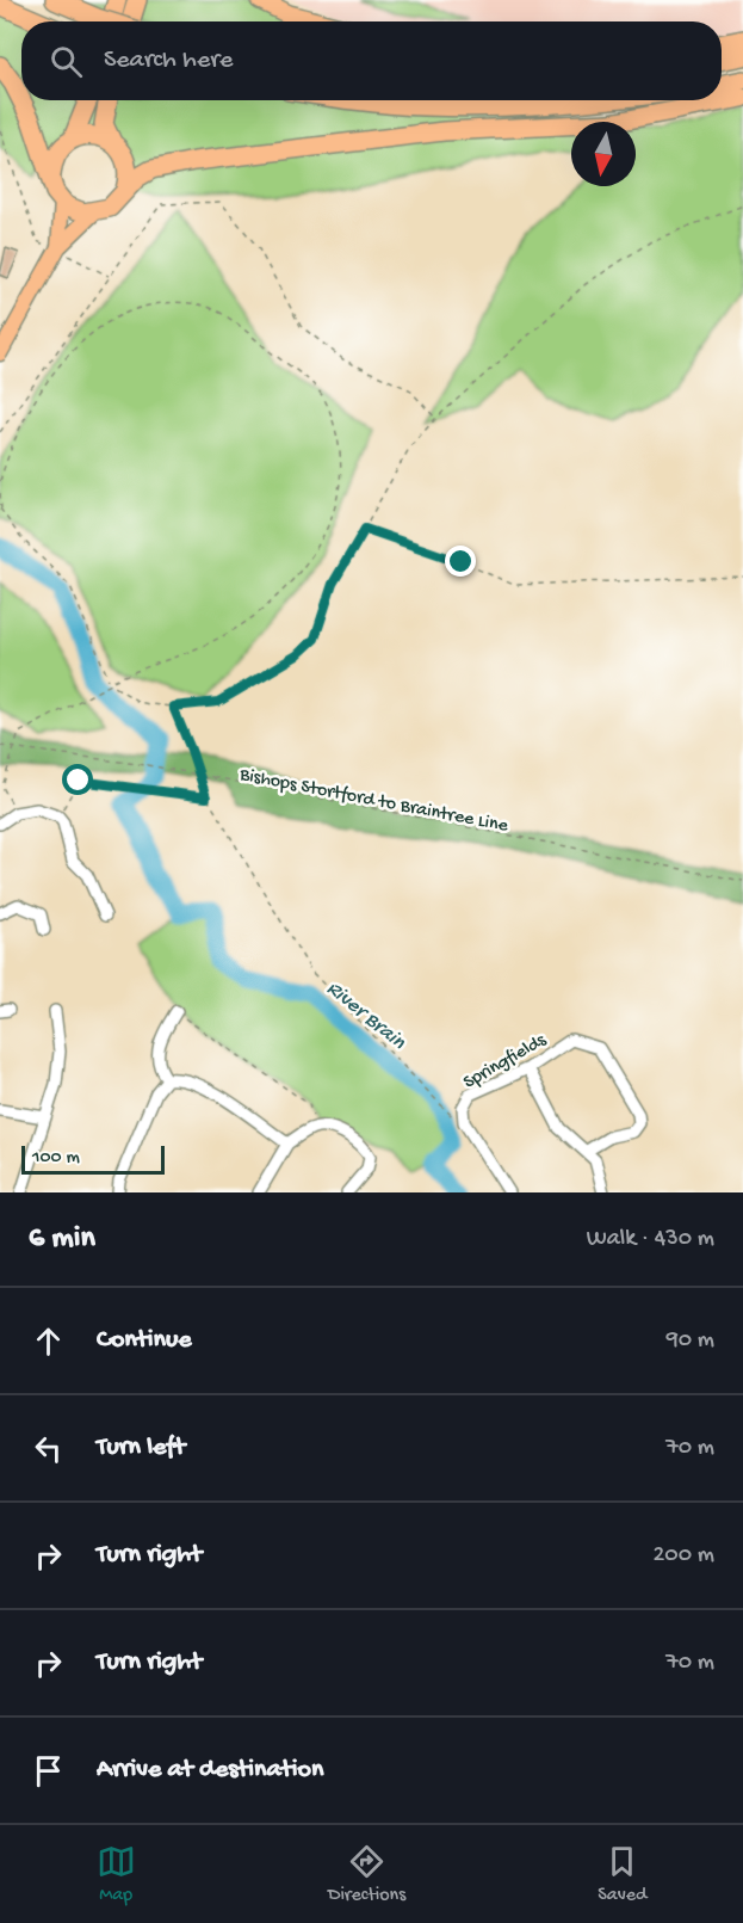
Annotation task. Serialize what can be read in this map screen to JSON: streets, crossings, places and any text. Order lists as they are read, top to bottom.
{
  "streets": {
    "street": ["Springfields"],
    "path": ["Bishops Stortford to Braintree Line"]
  },
  "water": ["River Brain"],
  "scale_bar": "100 m",
  "north": "bottom",
  "page": {
    "search": "Search here",
    "scale": "100 m",
    "heading": ["6 min", "Walk · 430 m"],
    "list": [
      ["Continue", "90 m"],
      ["Turn left", "70 m"],
      ["Turn right", "200 m"],
      ["Turn right", "70 m"],
      "Arrive at destination"
    ],
    "nav": ["Map", "Directions", "Saved"]
  }
}
